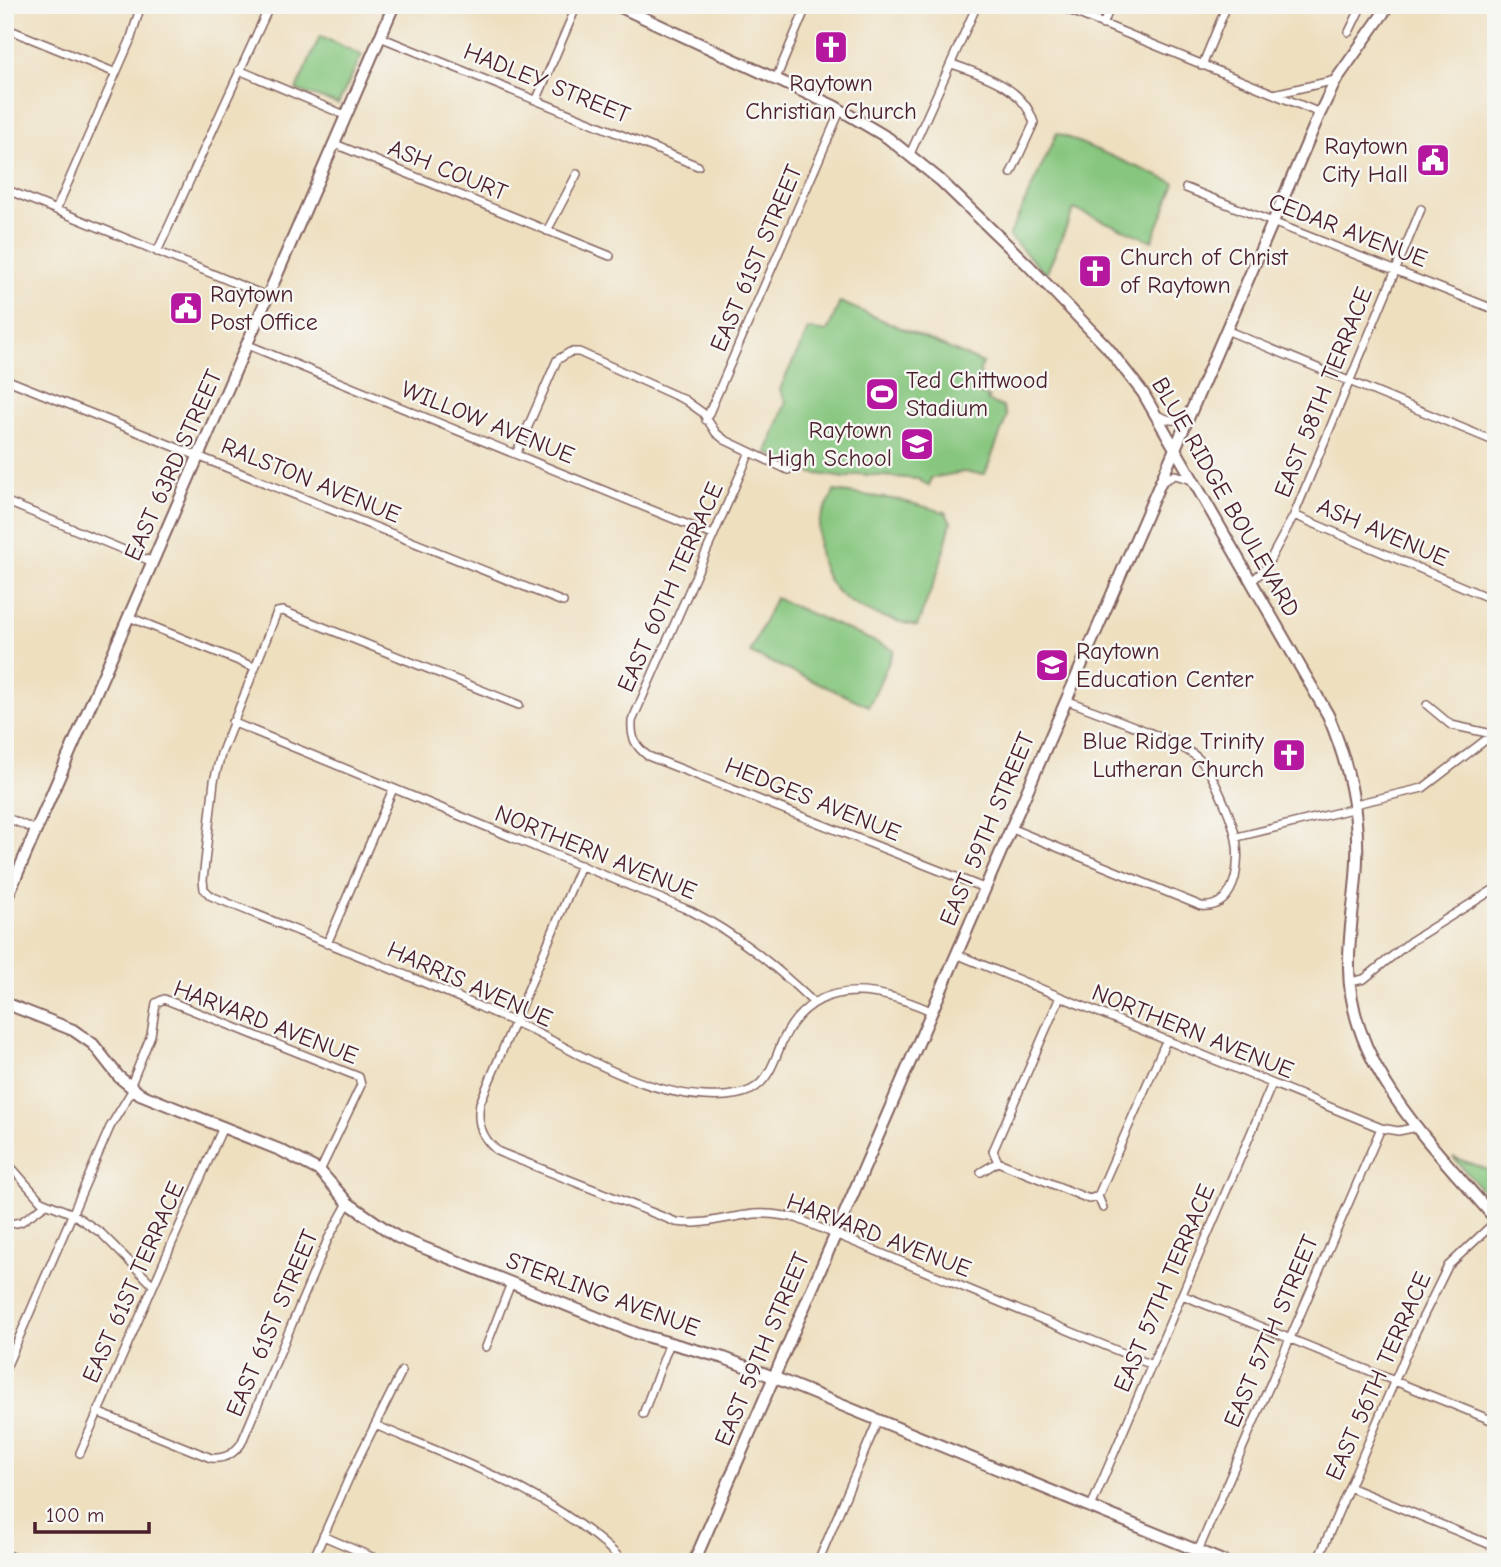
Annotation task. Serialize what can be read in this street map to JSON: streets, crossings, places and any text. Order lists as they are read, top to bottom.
{
  "streets": {
    "street": [
      "HADLEY STREET",
      "ASH COURT",
      "CEDAR AVENUE",
      "EAST 61ST STREET",
      "EAST 58TH TERRACE",
      "WILLOW AVENUE",
      "EAST 63RD STREET",
      "RALSTON AVENUE",
      "BLUE RIDGE BOULEVARD",
      "ASH AVENUE",
      "EAST 60TH TERRACE",
      "HEDGES AVENUE",
      "EAST 59TH STREET",
      "NORTHERN AVENUE",
      "HARRIS AVENUE",
      "HARVARD AVENUE",
      "EAST 61ST TERRACE",
      "EAST 57TH TERRACE",
      "STERLING AVENUE",
      "EAST 57TH STREET",
      "EAST 56TH TERRACE"
    ]
  },
  "crossings": [
    ["HADLEY STREET", "EAST 63RD STREET"],
    ["ASH COURT", "EAST 63RD STREET"],
    ["CEDAR AVENUE", "EAST 58TH TERRACE"],
    ["CEDAR AVENUE", "EAST 59TH STREET"],
    ["EAST 61ST STREET", "BLUE RIDGE BOULEVARD"],
    ["EAST 61ST STREET", "EAST 61ST TERRACE"],
    ["EAST 61ST STREET", "STERLING AVENUE"],
    ["EAST 58TH TERRACE", "BLUE RIDGE BOULEVARD"],
    ["EAST 58TH TERRACE", "ASH AVENUE"],
    ["WILLOW AVENUE", "EAST 63RD STREET"],
    ["WILLOW AVENUE", "EAST 60TH TERRACE"],
    ["EAST 63RD STREET", "RALSTON AVENUE"],
    ["BLUE RIDGE BOULEVARD", "EAST 59TH STREET"],
    ["BLUE RIDGE BOULEVARD", "NORTHERN AVENUE"],
    ["BLUE RIDGE BOULEVARD", "EAST 56TH TERRACE"],
    ["EAST 60TH TERRACE", "HEDGES AVENUE"],
    ["HEDGES AVENUE", "EAST 59TH STREET"],
    ["EAST 59TH STREET", "NORTHERN AVENUE"],
    ["EAST 59TH STREET", "HARVARD AVENUE"],
    ["EAST 59TH STREET", "STERLING AVENUE"],
    ["NORTHERN AVENUE", "HARRIS AVENUE"],
    ["NORTHERN AVENUE", "EAST 57TH TERRACE"],
    ["NORTHERN AVENUE", "EAST 57TH STREET"],
    ["HARRIS AVENUE", "HARVARD AVENUE"],
    ["HARVARD AVENUE", "EAST 57TH TERRACE"],
    ["HARVARD AVENUE", "STERLING AVENUE"],
    ["EAST 61ST TERRACE", "STERLING AVENUE"],
    ["EAST 57TH TERRACE", "STERLING AVENUE"],
    ["STERLING AVENUE", "EAST 57TH STREET"]
  ],
  "places": {
    "church": ["Raytown Christian Church", "Church of Christ of Raytown", "Blue Ridge Trinity Lutheran Church"],
    "public building": ["Raytown City Hall", "Raytown Post Office"],
    "sports": ["Ted Chittwood Stadium"],
    "school or university": ["Raytown High School", "Raytown Education Center"]
  },
  "scale_bar": "100 m"
}
